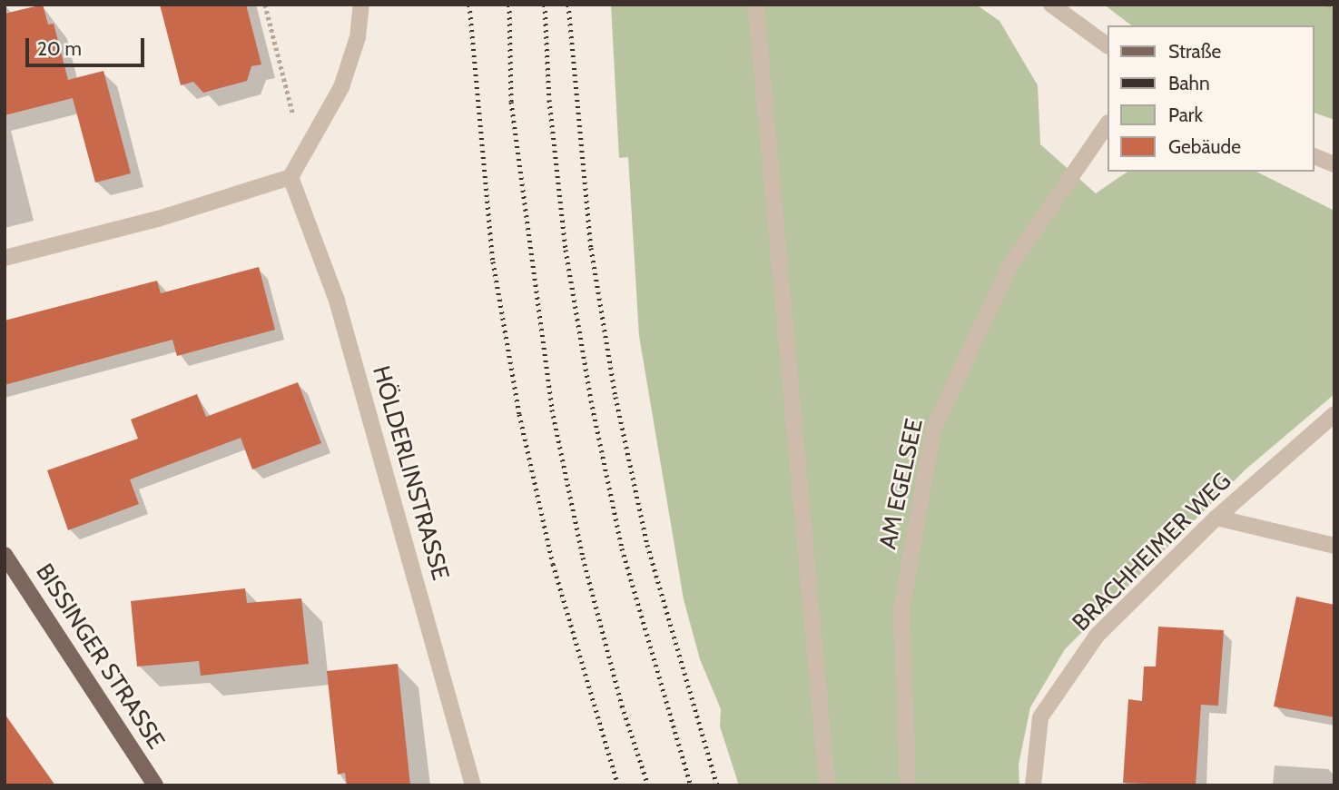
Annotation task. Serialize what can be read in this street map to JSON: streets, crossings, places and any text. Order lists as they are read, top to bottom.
{
  "streets": {
    "main road": ["BISSINGER STRASSE"],
    "street": ["HÖLDERLINSTRASSE", "AM EGELSEE", "BRACHHEIMER WEG"]
  },
  "legend": [
    "Straße",
    "Bahn",
    "Park",
    "Gebäude"
  ],
  "scale_bar": "20 m"
}
